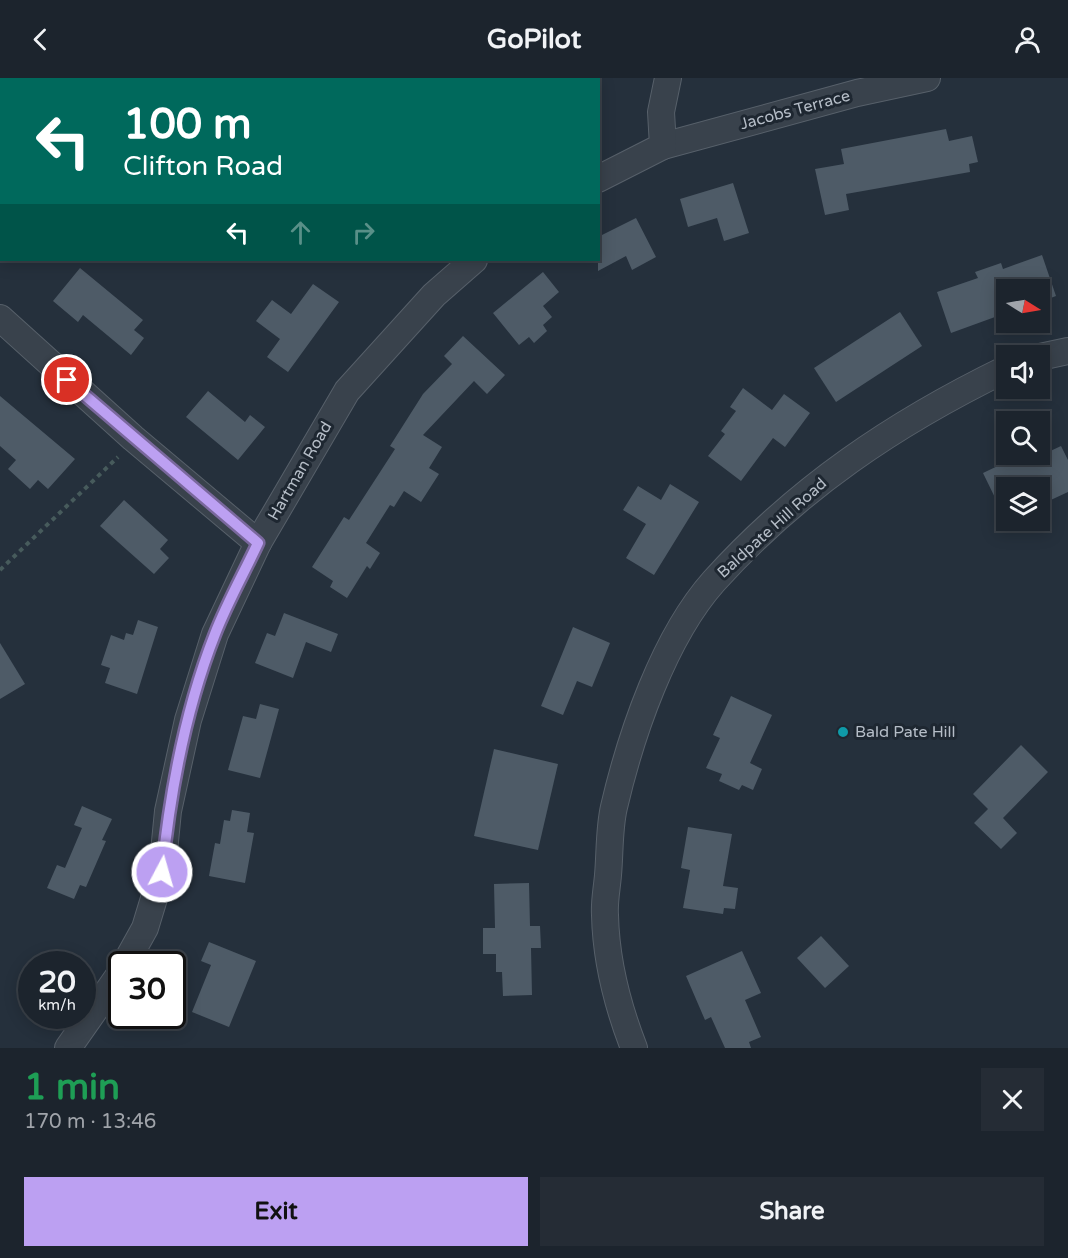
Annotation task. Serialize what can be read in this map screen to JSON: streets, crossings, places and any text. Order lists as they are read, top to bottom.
{
  "streets": {
    "street": ["Jacobs Terrace", "Hartman Road", "Baldpate Hill Road"]
  },
  "places": ["Bald Pate Hill"],
  "north": "right",
  "page": {
    "header": "GoPilot",
    "turn": ["100 m", "Clifton Road"],
    "speed": "20 km/h",
    "limit": "30",
    "heading": ["1 min", "170 m · 13:46"],
    "buttons": ["Exit", "Share"]
  }
}
